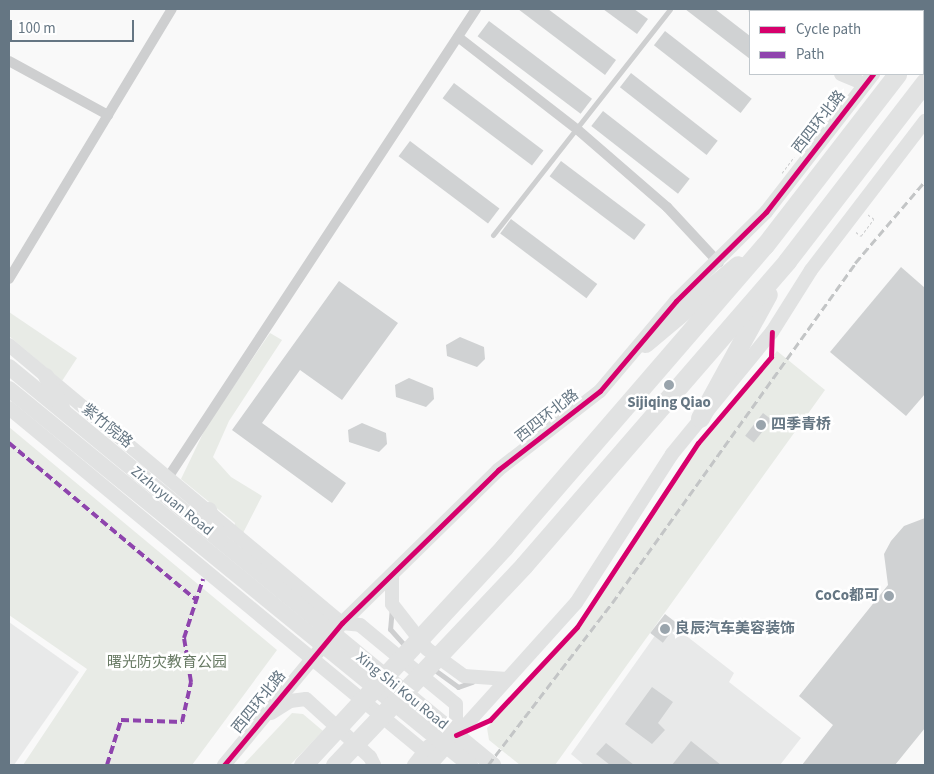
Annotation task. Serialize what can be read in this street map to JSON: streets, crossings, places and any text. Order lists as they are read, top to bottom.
{
  "streets": {
    "main road": ["Zizhuyuan Road", "Xing Shi Kou Road"],
    "street": ["西四环北路", "紫竹院路"]
  },
  "crossings": [
    ["西四环北路", "紫竹院路"],
    ["西四环北路", "Zizhuyuan Road"],
    ["西四环北路", "Xing Shi Kou Road"],
    ["紫竹院路", "Zizhuyuan Road"],
    ["紫竹院路", "Xing Shi Kou Road"],
    ["Zizhuyuan Road", "Xing Shi Kou Road"]
  ],
  "parks": ["曙光防灾教育公园"],
  "places": [
    "Sijiqing Qiao",
    "四季青桥",
    "CoCo都可",
    "良辰汽车美容装饰"
  ],
  "legend": ["Cycle path", "Path"],
  "scale_bar": "100 m"
}
